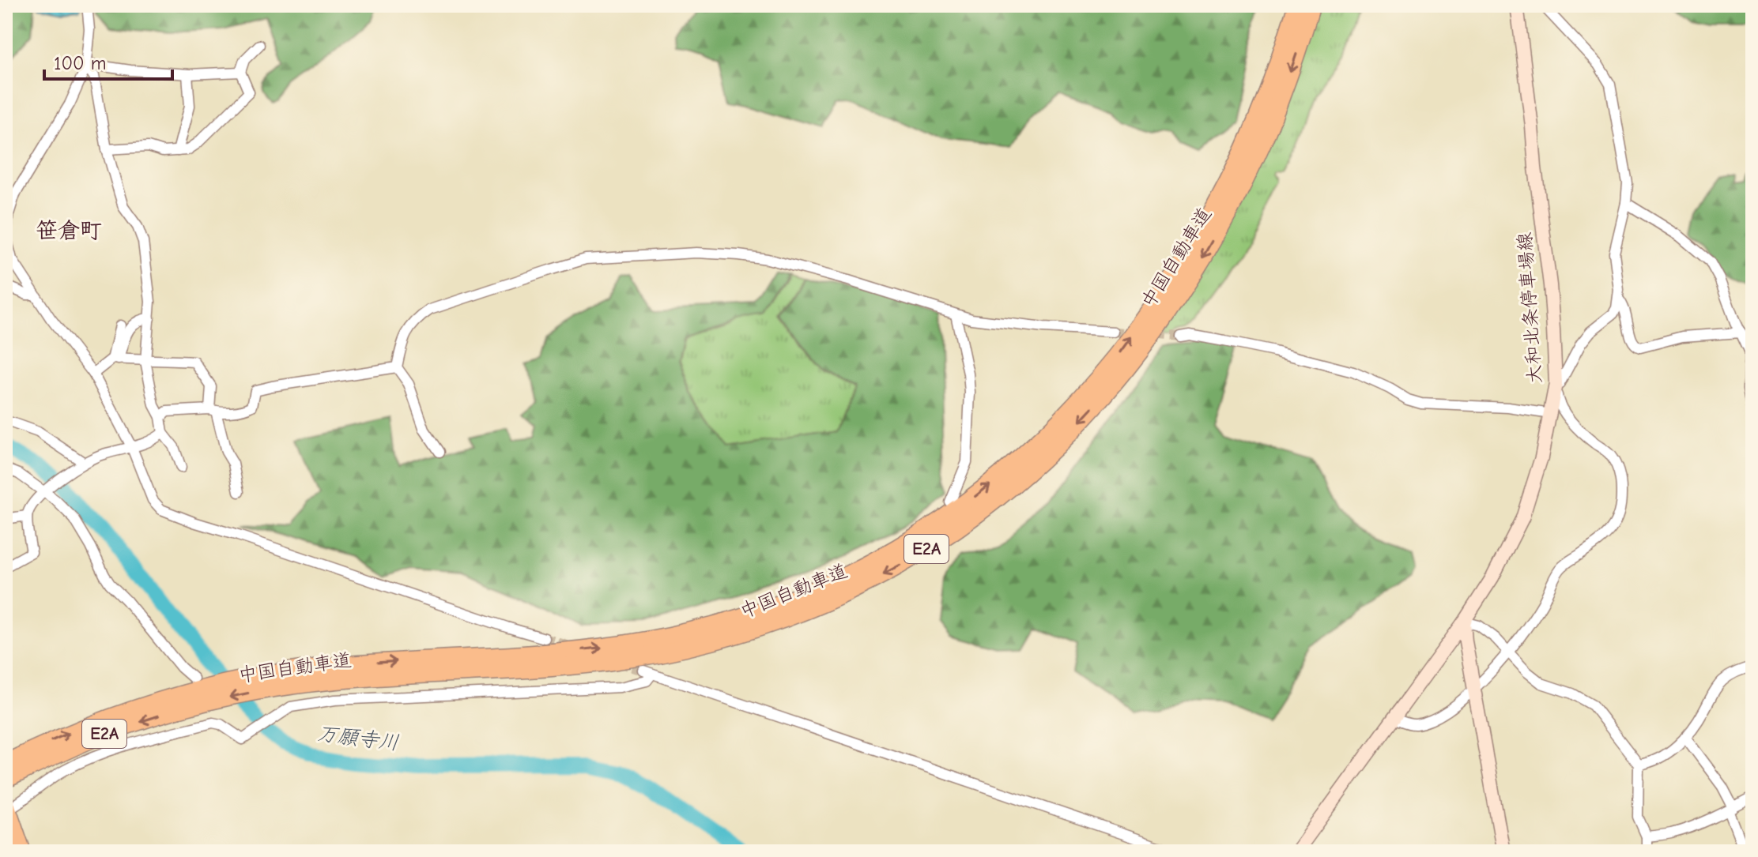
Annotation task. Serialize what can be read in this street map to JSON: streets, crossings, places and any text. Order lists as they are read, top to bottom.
{
  "streets": {
    "highway": ["中国自動車道", "E2A"],
    "main road": ["大和北条停車場線"]
  },
  "districts": ["笹倉町"],
  "water": ["万願寺川"],
  "scale_bar": "100 m"
}
